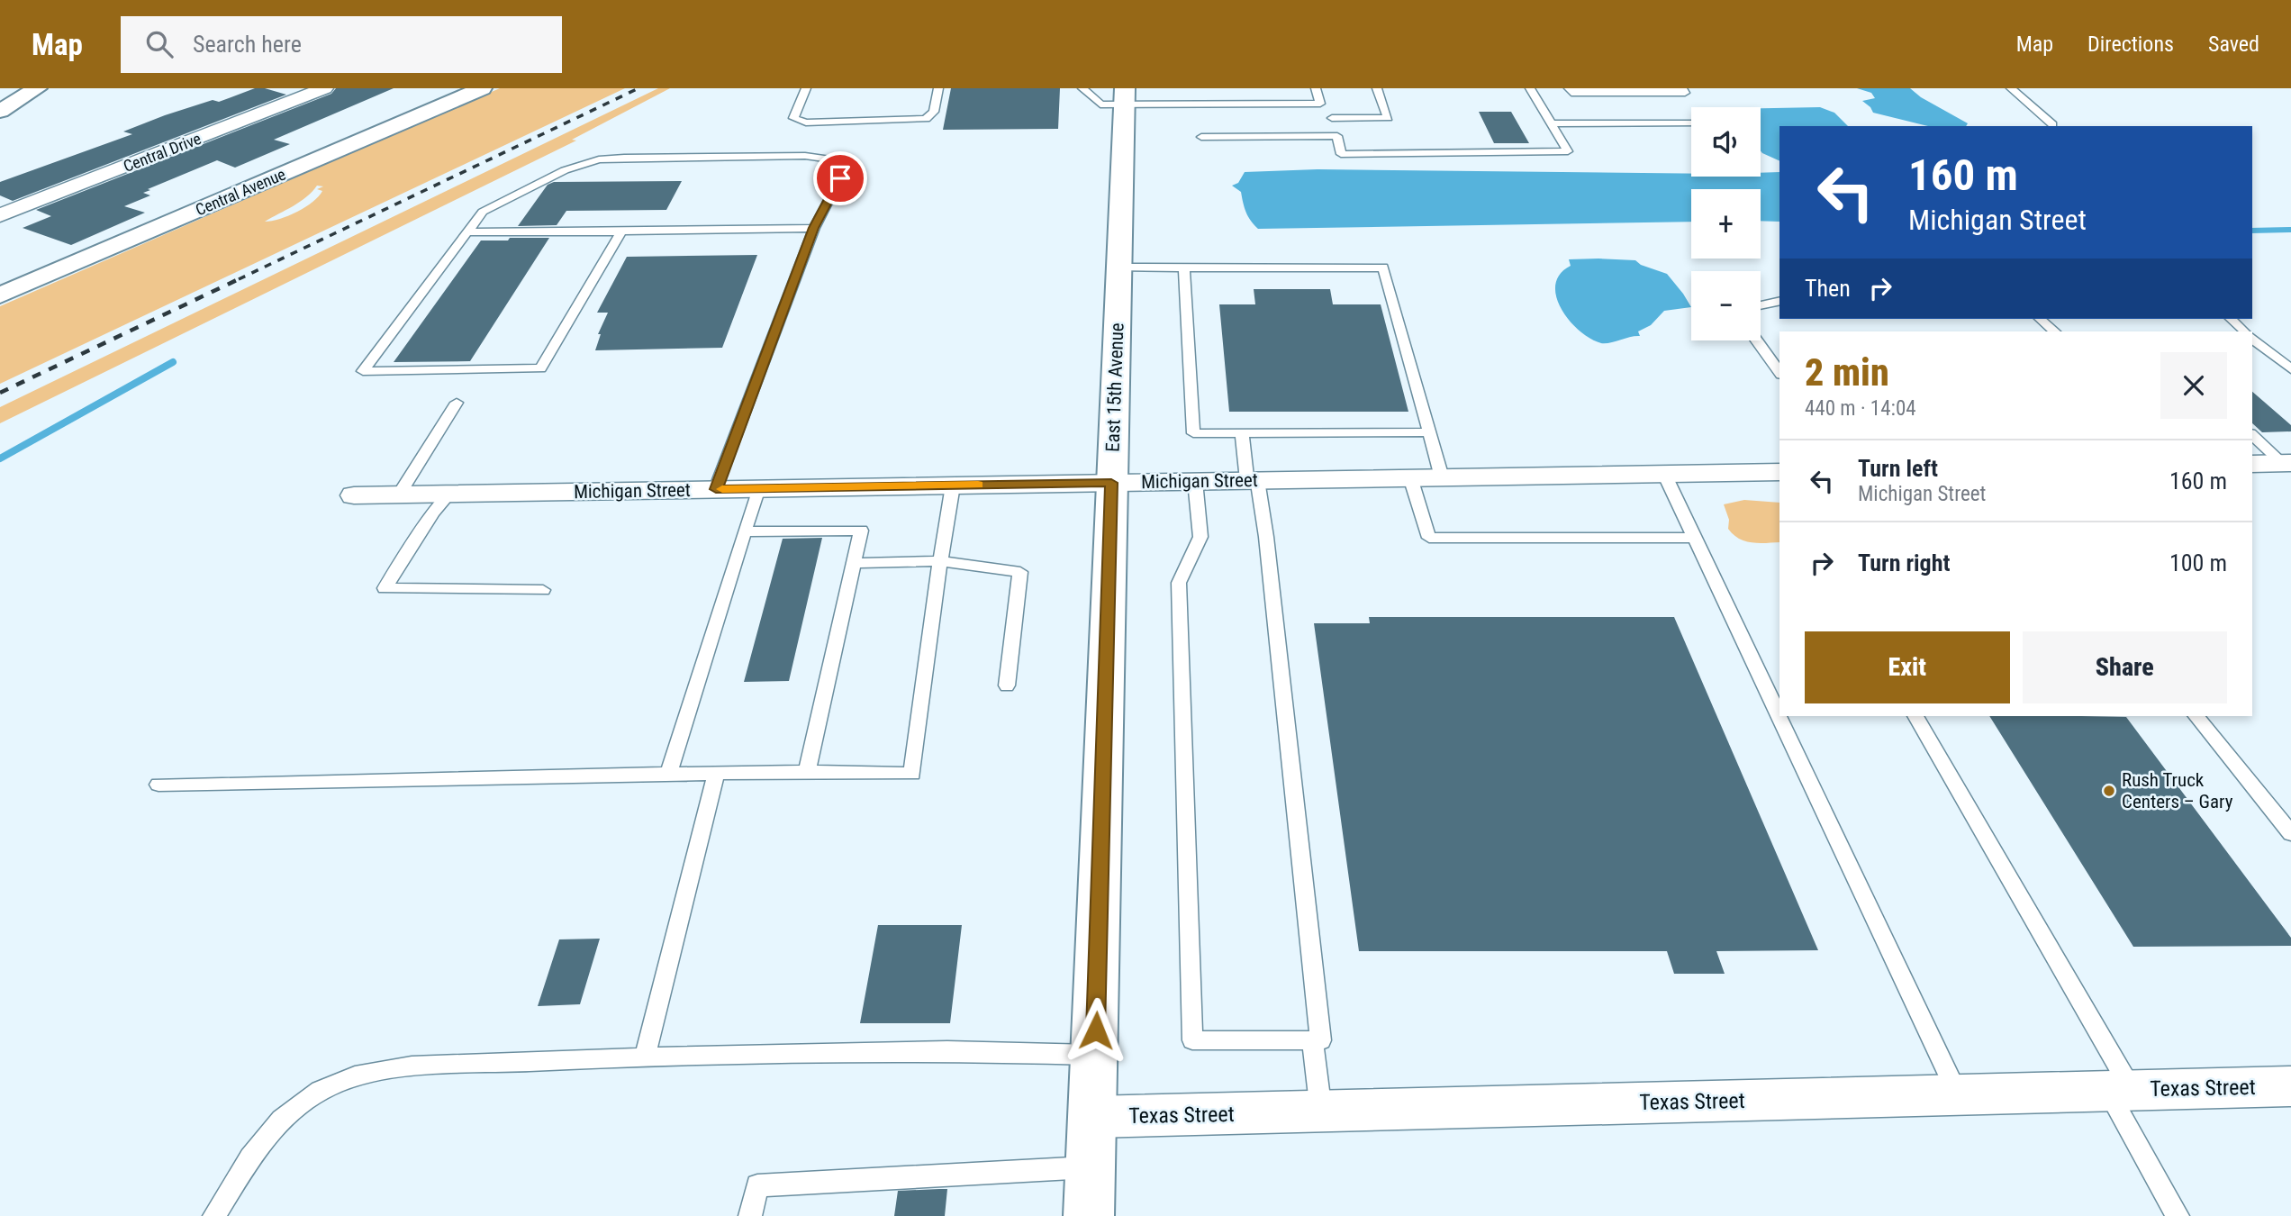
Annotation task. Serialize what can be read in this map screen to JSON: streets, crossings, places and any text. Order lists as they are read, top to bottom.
{
  "streets": {
    "street": [
      "Central Drive",
      "Central Avenue",
      "East 15th Avenue",
      "Michigan Street",
      "Texas Street"
    ]
  },
  "crossings": [
    ["East 15th Avenue", "Michigan Street"],
    ["East 15th Avenue", "Texas Street"]
  ],
  "places": ["Rush Truck Centers – Gary"],
  "page": {
    "header": "Map",
    "search": "Search here",
    "nav": ["Map", "Directions", "Saved"],
    "map_buttons": ["+", "−"],
    "turn": ["160 m", "Michigan Street"],
    "then": "Then",
    "heading": ["2 min", "440 m · 14:04"],
    "list": [
      {
        "name": "Turn left",
        "note": "Michigan Street",
        "value": "160 m"
      },
      {
        "name": "Turn right",
        "value": "100 m"
      }
    ],
    "buttons": ["Exit", "Share"]
  }
}
